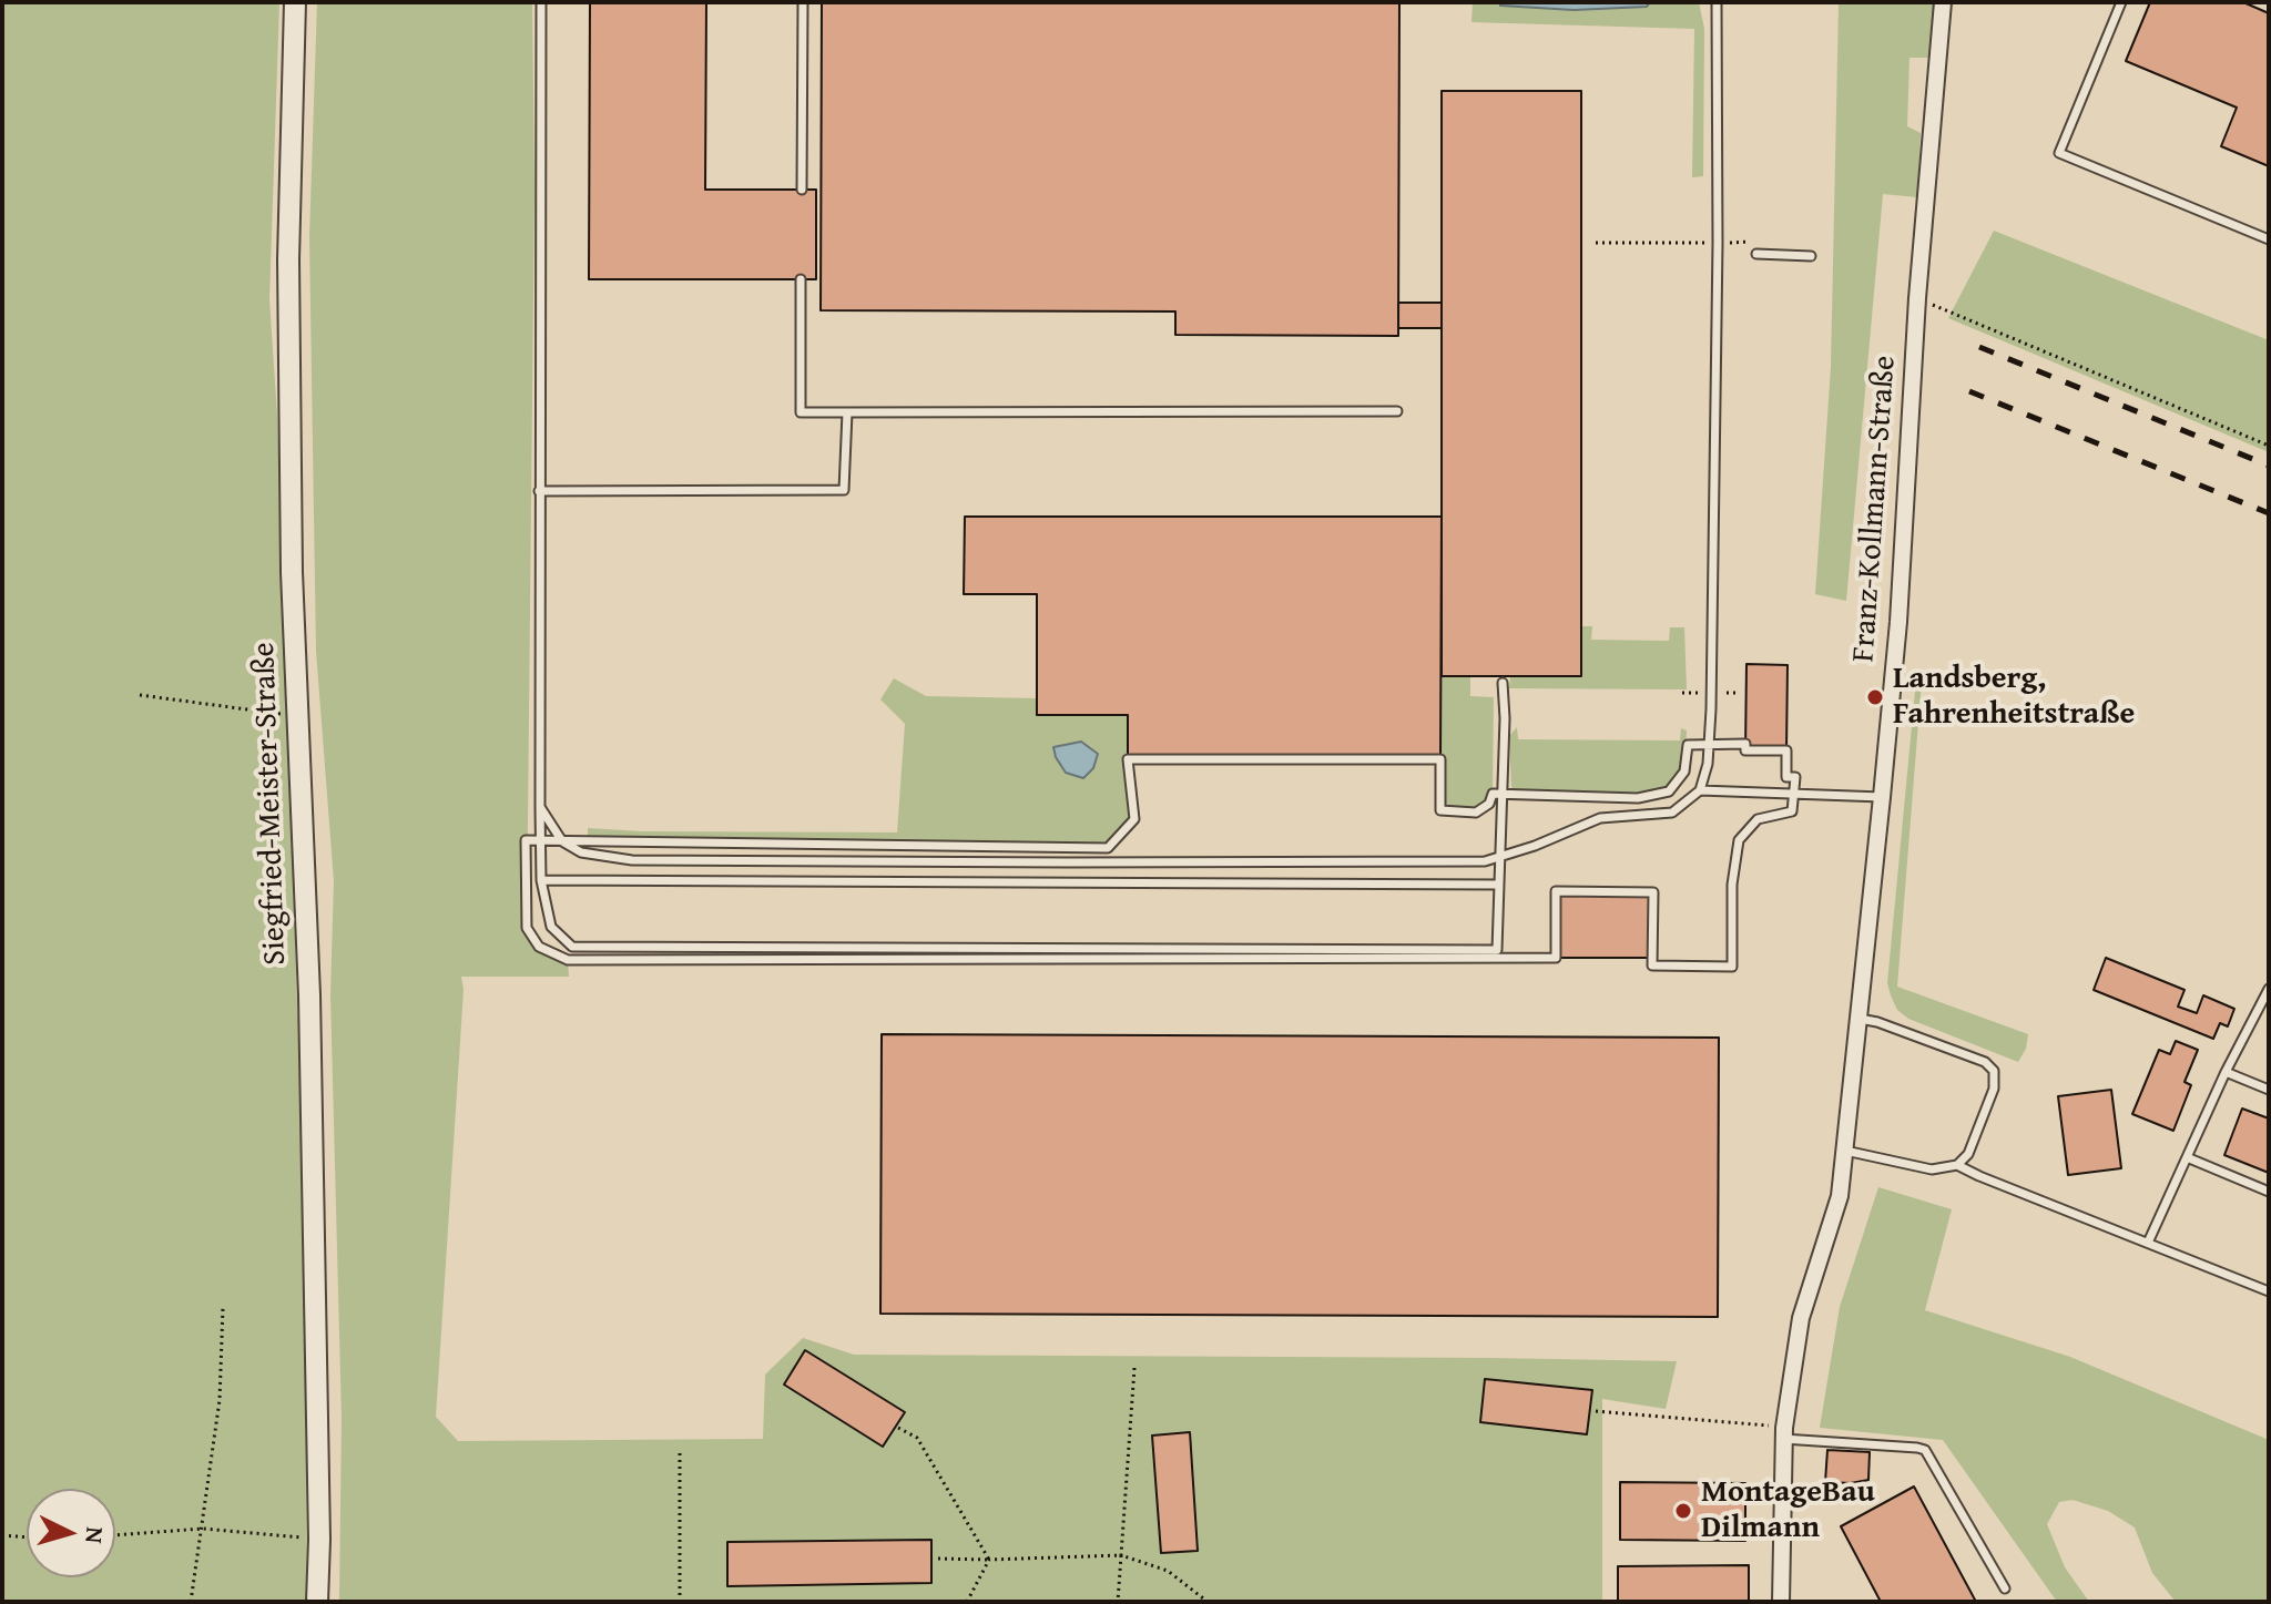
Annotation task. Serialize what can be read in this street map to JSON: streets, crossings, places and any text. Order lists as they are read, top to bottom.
{
  "streets": {
    "street": ["Franz-Kollmann-Straße", "Siegfried-Meister-Straße"]
  },
  "places": ["Landsberg, Fahrenheitstraße", "MontageBau Dilmann"],
  "north": "right"
}
